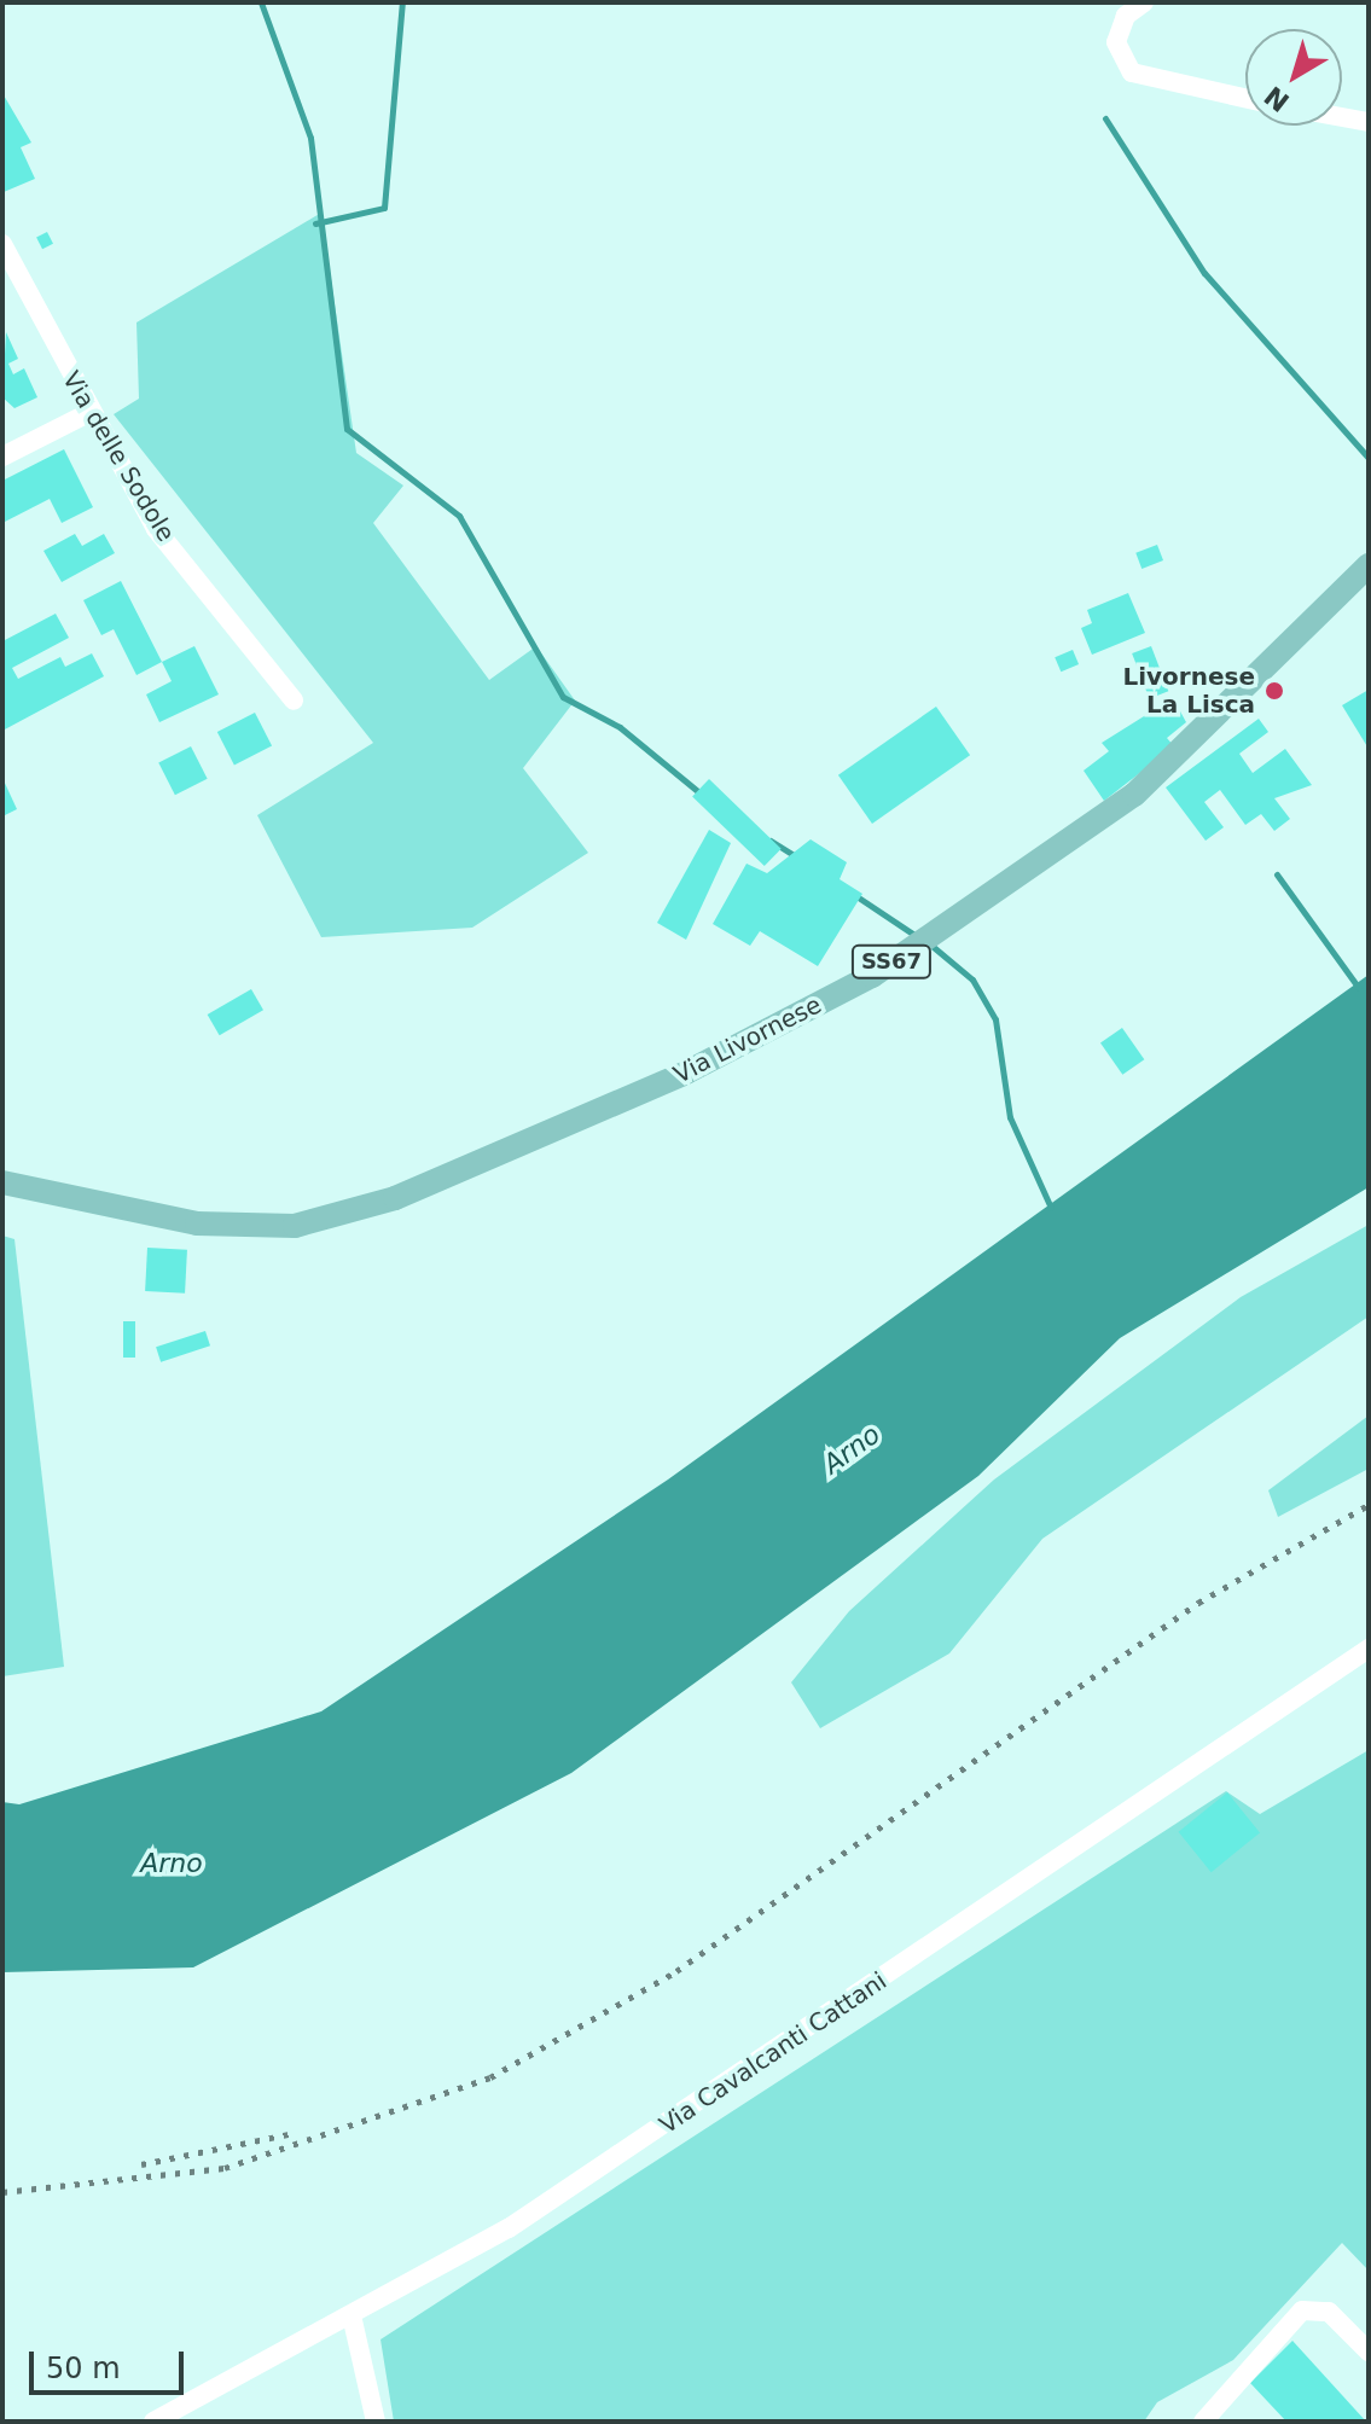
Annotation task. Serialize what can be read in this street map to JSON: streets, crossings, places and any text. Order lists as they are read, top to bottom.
{
  "streets": {
    "main road": ["SS67", "Via Livornese"],
    "street": ["Via delle Sodole", "Via Cavalcanti Cattani"]
  },
  "water": ["Arno"],
  "places": ["Livornese La Lisca"],
  "scale_bar": "50 m",
  "north": "bottom left"
}
